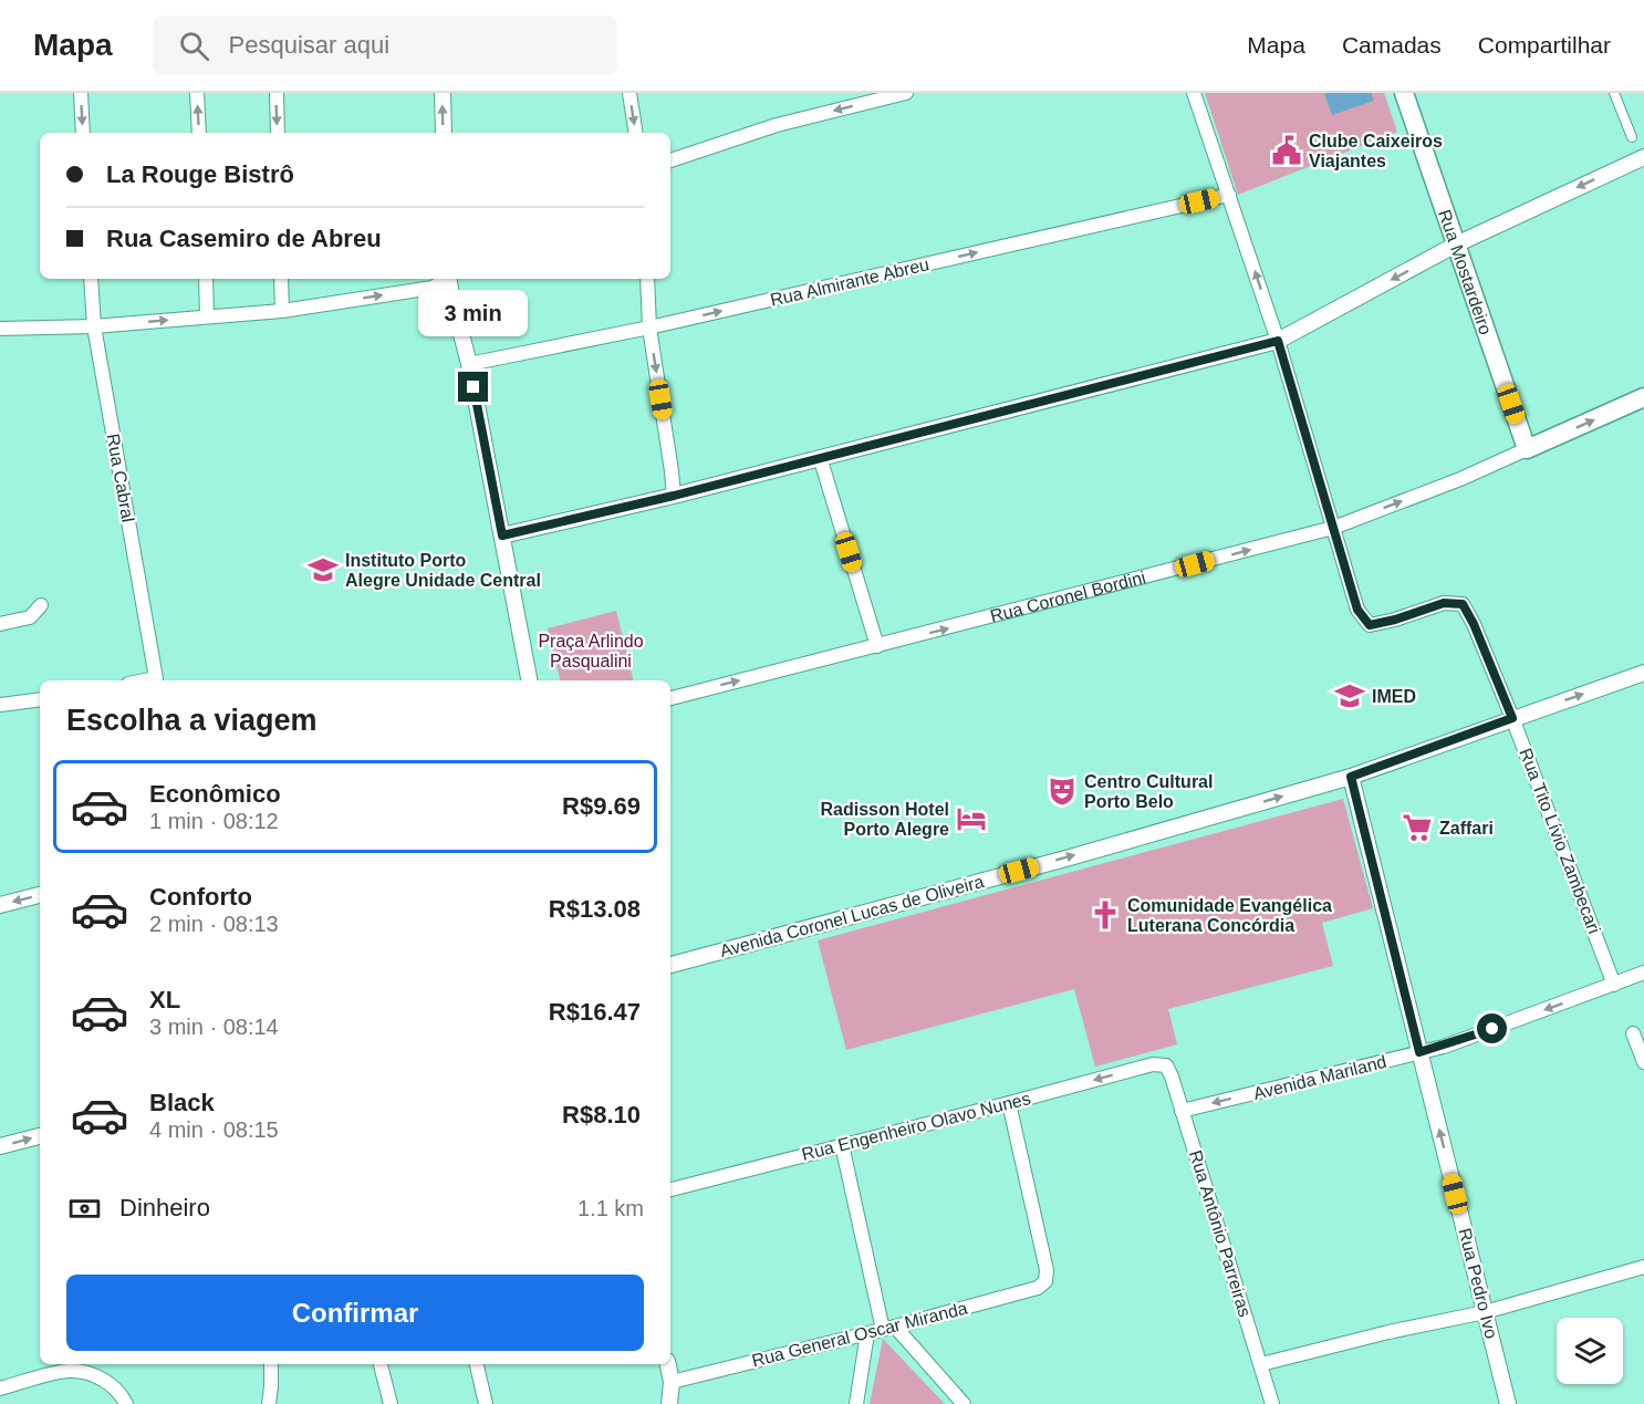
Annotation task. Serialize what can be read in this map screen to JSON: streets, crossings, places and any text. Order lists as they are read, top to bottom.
{
  "streets": {
    "main road": ["Rua Mostardeiro", "Rua Coronel Bordini"],
    "street": [
      "Rua Almirante Abreu",
      "Rua Cabral",
      "Rua Tito Lívio Zambecari",
      "Avenida Coronel Lucas de Oliveira",
      "Avenida Mariland",
      "Rua Engenheiro Olavo Nunes",
      "Rua Antônio Parreiras",
      "Rua Pedro Ivo",
      "Rua General Oscar Miranda"
    ]
  },
  "crossings": [
    ["Rua Mostardeiro", "Rua Coronel Bordini"],
    ["Rua Coronel Bordini", "Rua Tito Lívio Zambecari"],
    ["Rua Tito Lívio Zambecari", "Avenida Coronel Lucas de Oliveira"],
    ["Rua Tito Lívio Zambecari", "Avenida Mariland"],
    ["Avenida Coronel Lucas de Oliveira", "Rua Pedro Ivo"],
    ["Avenida Mariland", "Rua Antônio Parreiras"],
    ["Avenida Mariland", "Rua Pedro Ivo"],
    ["Rua Engenheiro Olavo Nunes", "Rua Antônio Parreiras"],
    ["Rua Engenheiro Olavo Nunes", "Rua General Oscar Miranda"]
  ],
  "one_way": [
    "Rua Almirante Abreu",
    "Rua Coronel Bordini",
    "Avenida Coronel Lucas de Oliveira",
    "Avenida Mariland",
    "Rua Pedro Ivo"
  ],
  "parks": ["Praça Arlindo Pasqualini"],
  "places": {
    "public building": ["Clube Caixeiros Viajantes"],
    "school or university": ["Instituto Porto Alegre Unidade Central", "IMED"],
    "theatre": ["Centro Cultural Porto Belo"],
    "hotel": ["Radisson Hotel Porto Alegre"],
    "supermarket": ["Zaffari"],
    "church": ["Comunidade Evangélica Luterana Concórdia"]
  },
  "page": {
    "header": "Mapa",
    "search": "Pesquisar aqui",
    "nav": ["Mapa", "Camadas", "Compartilhar"],
    "banner": ["La Rouge Bistrô", "Rua Casemiro de Abreu"],
    "bubble": "3 min",
    "heading": "Escolha a viagem",
    "list": [
      {
        "name": "Econômico",
        "note": "1 min · 08:12",
        "value": "R$9.69"
      },
      {
        "name": "Conforto",
        "note": "2 min · 08:13",
        "value": "R$13.08"
      },
      {
        "name": "XL",
        "note": "3 min · 08:14",
        "value": "R$16.47"
      },
      {
        "name": "Black",
        "note": "4 min · 08:15",
        "value": "R$8.10"
      }
    ],
    "pay": ["Dinheiro", "1.1 km"],
    "buttons": "Confirmar"
  }
}
